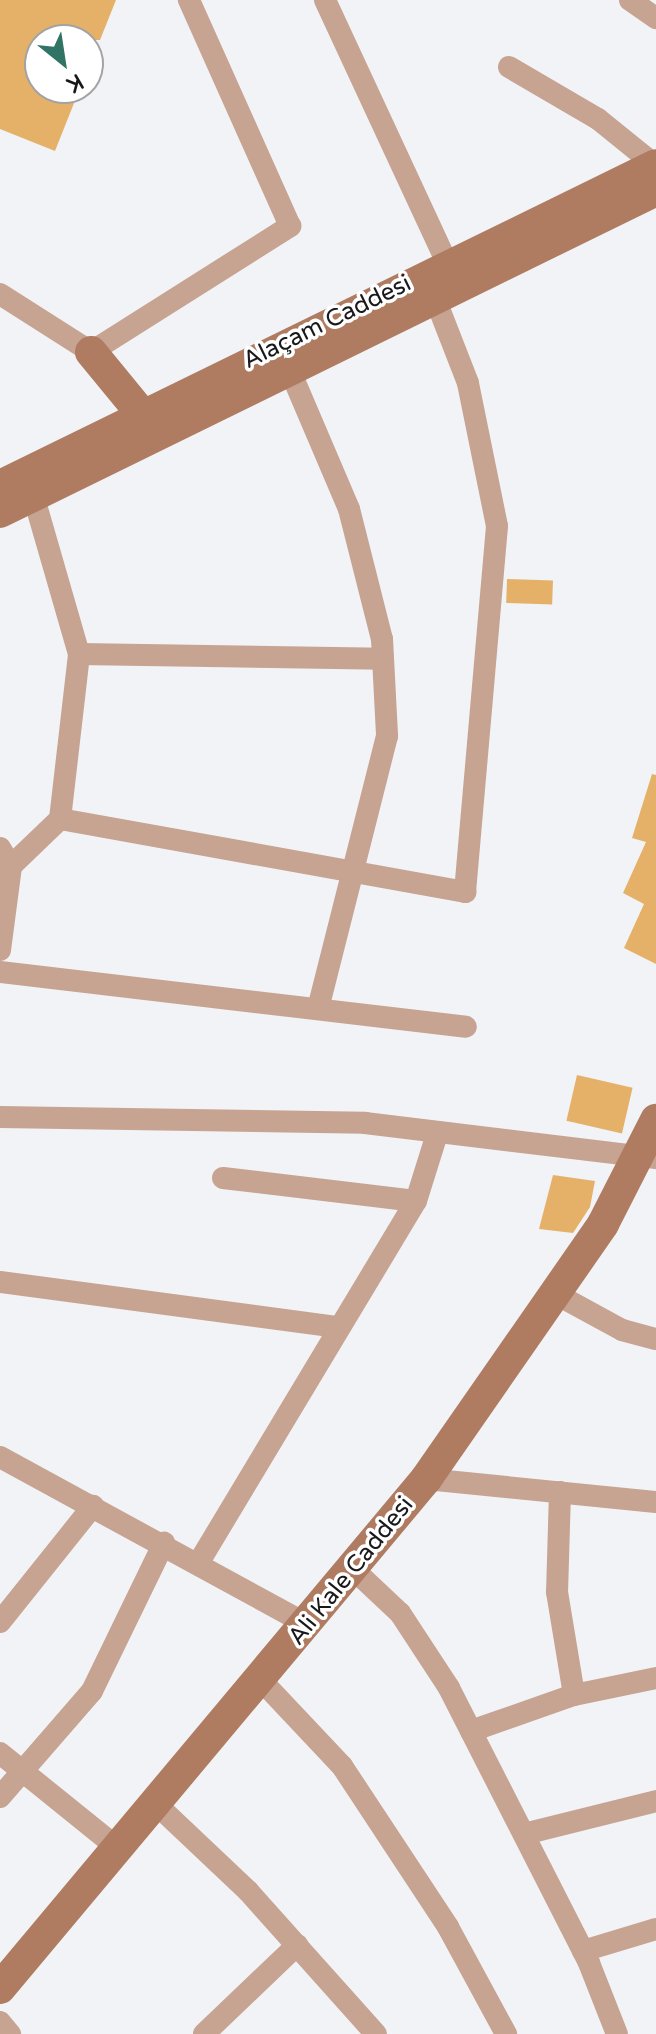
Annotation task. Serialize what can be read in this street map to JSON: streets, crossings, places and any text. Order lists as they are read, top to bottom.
{
  "streets": {
    "main road": ["Alaçam Caddesi", "Ali Kale Caddesi"]
  },
  "north": "bottom right"
}
